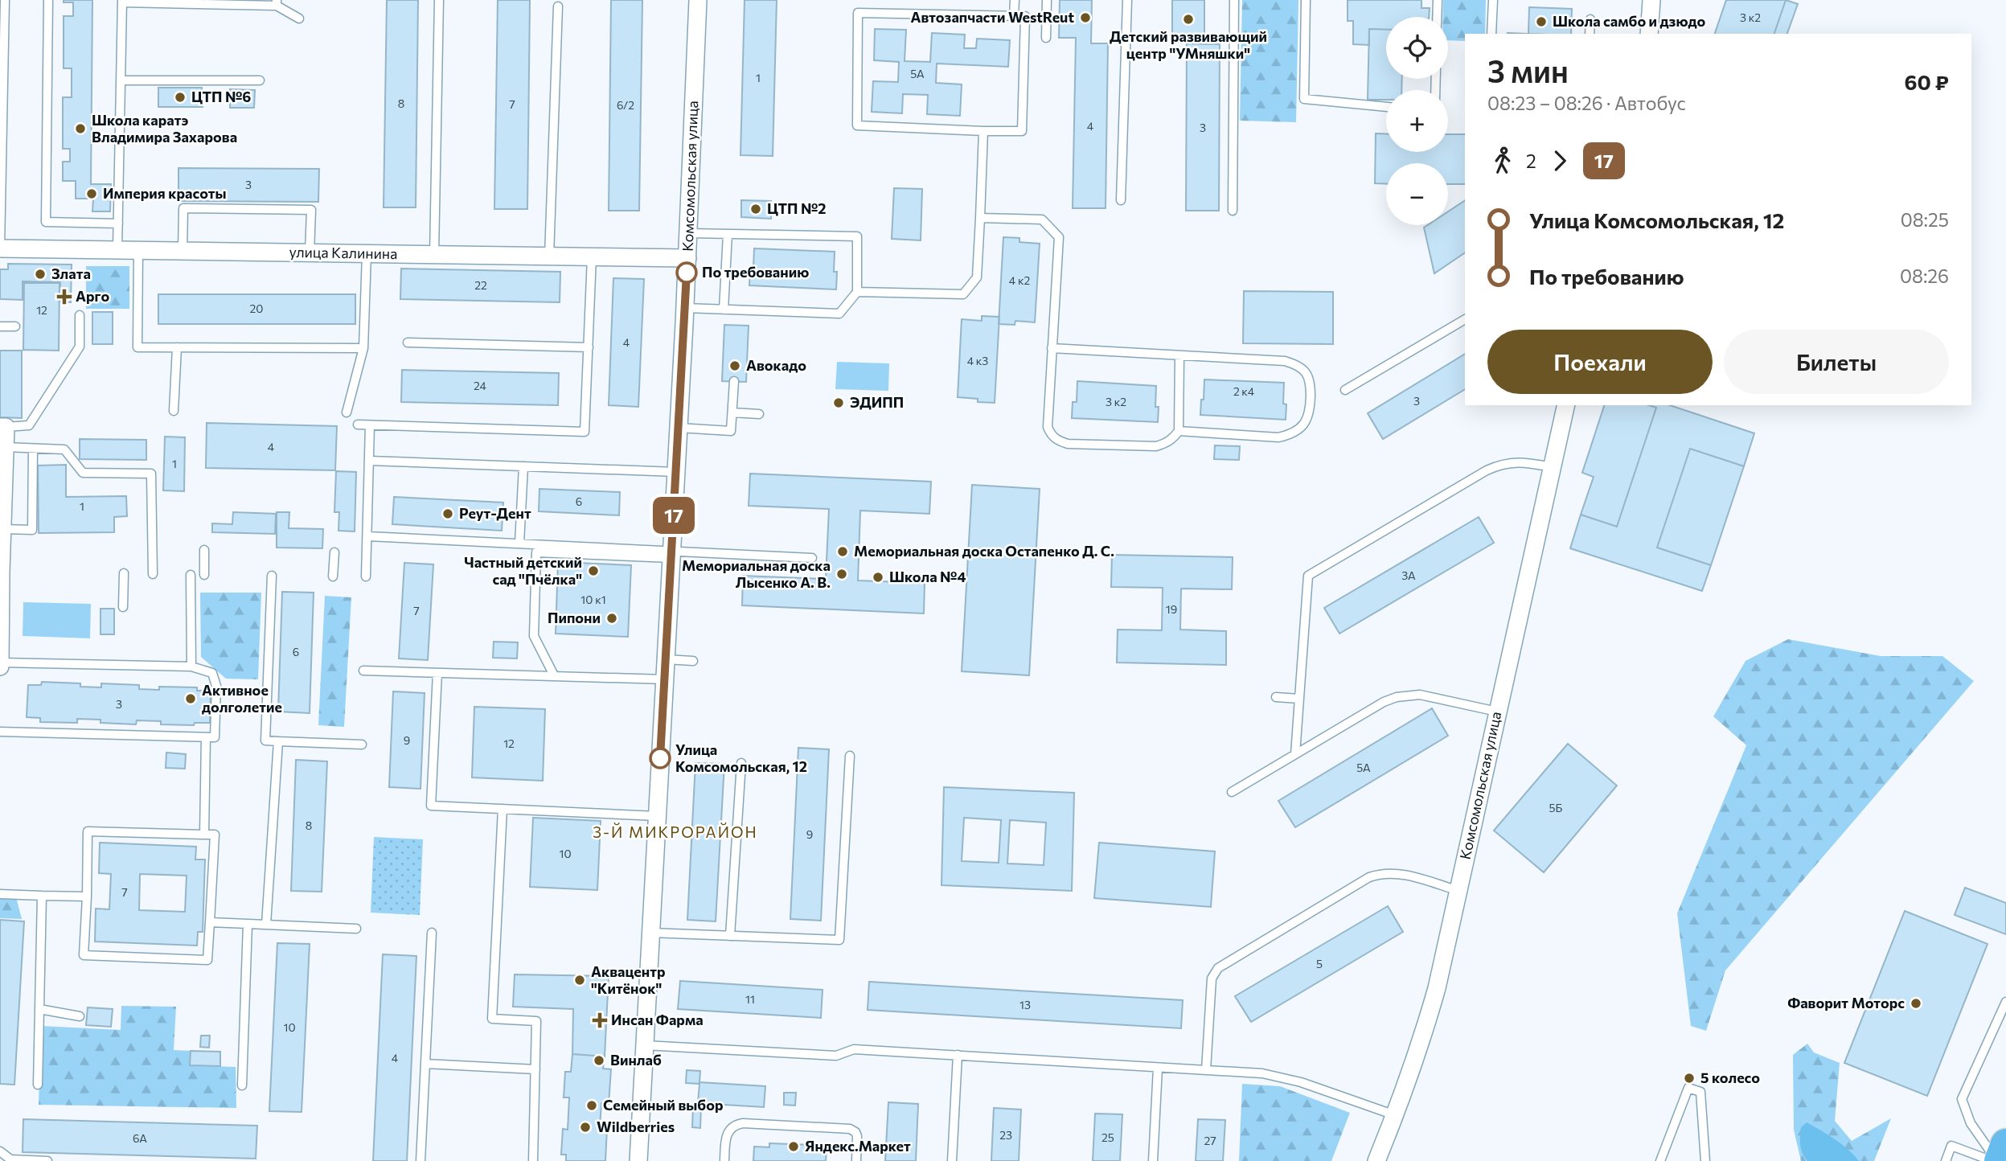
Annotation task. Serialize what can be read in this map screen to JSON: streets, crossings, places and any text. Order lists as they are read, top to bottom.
{
  "streets": {
    "street": ["Комсомольская улица", "улица Калинина"]
  },
  "crossings": [
    ["Комсомольская улица", "улица Калинина"]
  ],
  "districts": ["3-Й МИКРОРАЙОН"],
  "places": {
    "other": [
      "Автозапчасти WestReut",
      "Детский развивающий центр \"УМняшки\"",
      "Школа самбо и дзюдо",
      "ЦТП №6",
      "Школа каратэ Владимира Захарова",
      "Империя красоты",
      "ЦТП №2",
      "По требованию",
      "Злата",
      "Авокадо",
      "ЭДИПП",
      "Реут-Дент",
      "Мемориальная доска Остапенко Д. С.",
      "Частный детский сад \"Пчёлка\"",
      "Мемориальная доска Лысенко А. В.",
      "Школа №4",
      "Пипони",
      "Активное долголетие",
      "Улица Комсомольская, 12",
      "Аквацентр \"Китёнок\"",
      "Фаворит Моторс",
      "Винлаб",
      "5 колесо",
      "Семейный выбор",
      "Wildberries",
      "Яндекс.Маркет"
    ],
    "health": ["Арго", "Инсан Фарма"]
  },
  "lines": ["bus line 17"],
  "house_numbers": [
    "3 к2",
    "5А",
    "1",
    "8",
    "7",
    "6/2",
    "4",
    "3",
    "3",
    "4 к2",
    "22",
    "20",
    "12",
    "4",
    "4 к3",
    "24",
    "2 к4",
    "3",
    "3 к2",
    "4",
    "1",
    "6",
    "1",
    "3А",
    "10 к1",
    "19",
    "7",
    "6",
    "3",
    "9",
    "12",
    "5А",
    "5Б",
    "8",
    "9",
    "10",
    "7",
    "5",
    "11",
    "13",
    "10",
    "4",
    "23",
    "25",
    "6А",
    "27"
  ],
  "page": {
    "on_map": "17",
    "map_buttons": ["+", "−"],
    "heading": ["3 мин", "08:23 – 08:26 · Автобус", "60 ₽"],
    "legs": ["2", "17"],
    "list": [
      {
        "name": "Улица Комсомольская, 12",
        "value": "08:25"
      },
      {
        "name": "По требованию",
        "value": "08:26"
      }
    ],
    "buttons": ["Поехали", "Билеты"]
  }
}
